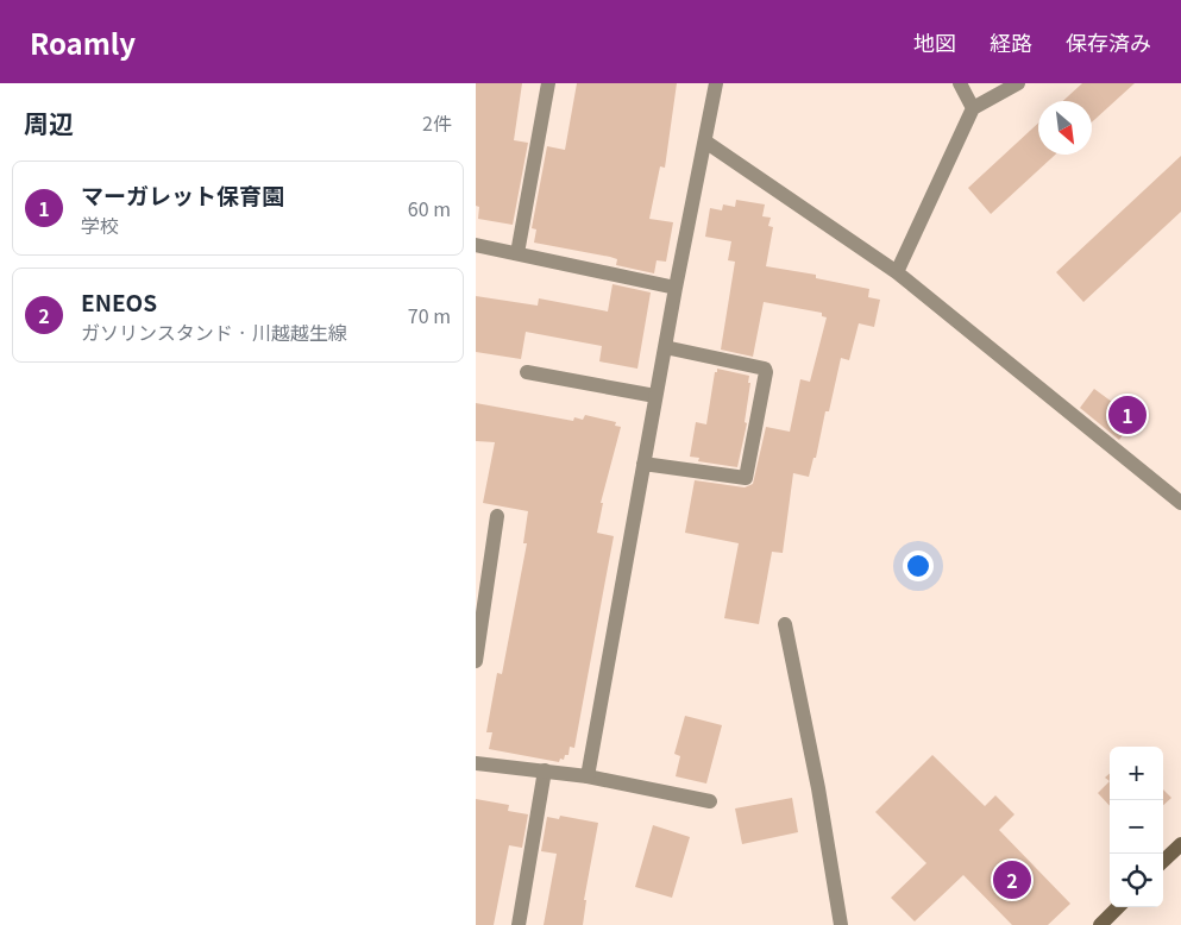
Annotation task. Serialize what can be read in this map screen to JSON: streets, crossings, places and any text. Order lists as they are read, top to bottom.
{
  "north": "bottom right",
  "page": {
    "header": "Roamly",
    "nav": ["地図", "経路", "保存済み"],
    "heading": ["周辺", "2件"],
    "list": [
      {
        "mark": "1",
        "name": "マーガレット保育園",
        "note": "学校",
        "value": "60 m"
      },
      {
        "mark": "2",
        "name": "ENEOS",
        "note": "ガソリンスタンド · 川越越生線",
        "value": "70 m"
      }
    ],
    "pins": ["1", "2"],
    "map_buttons": ["+", "−"]
  }
}
